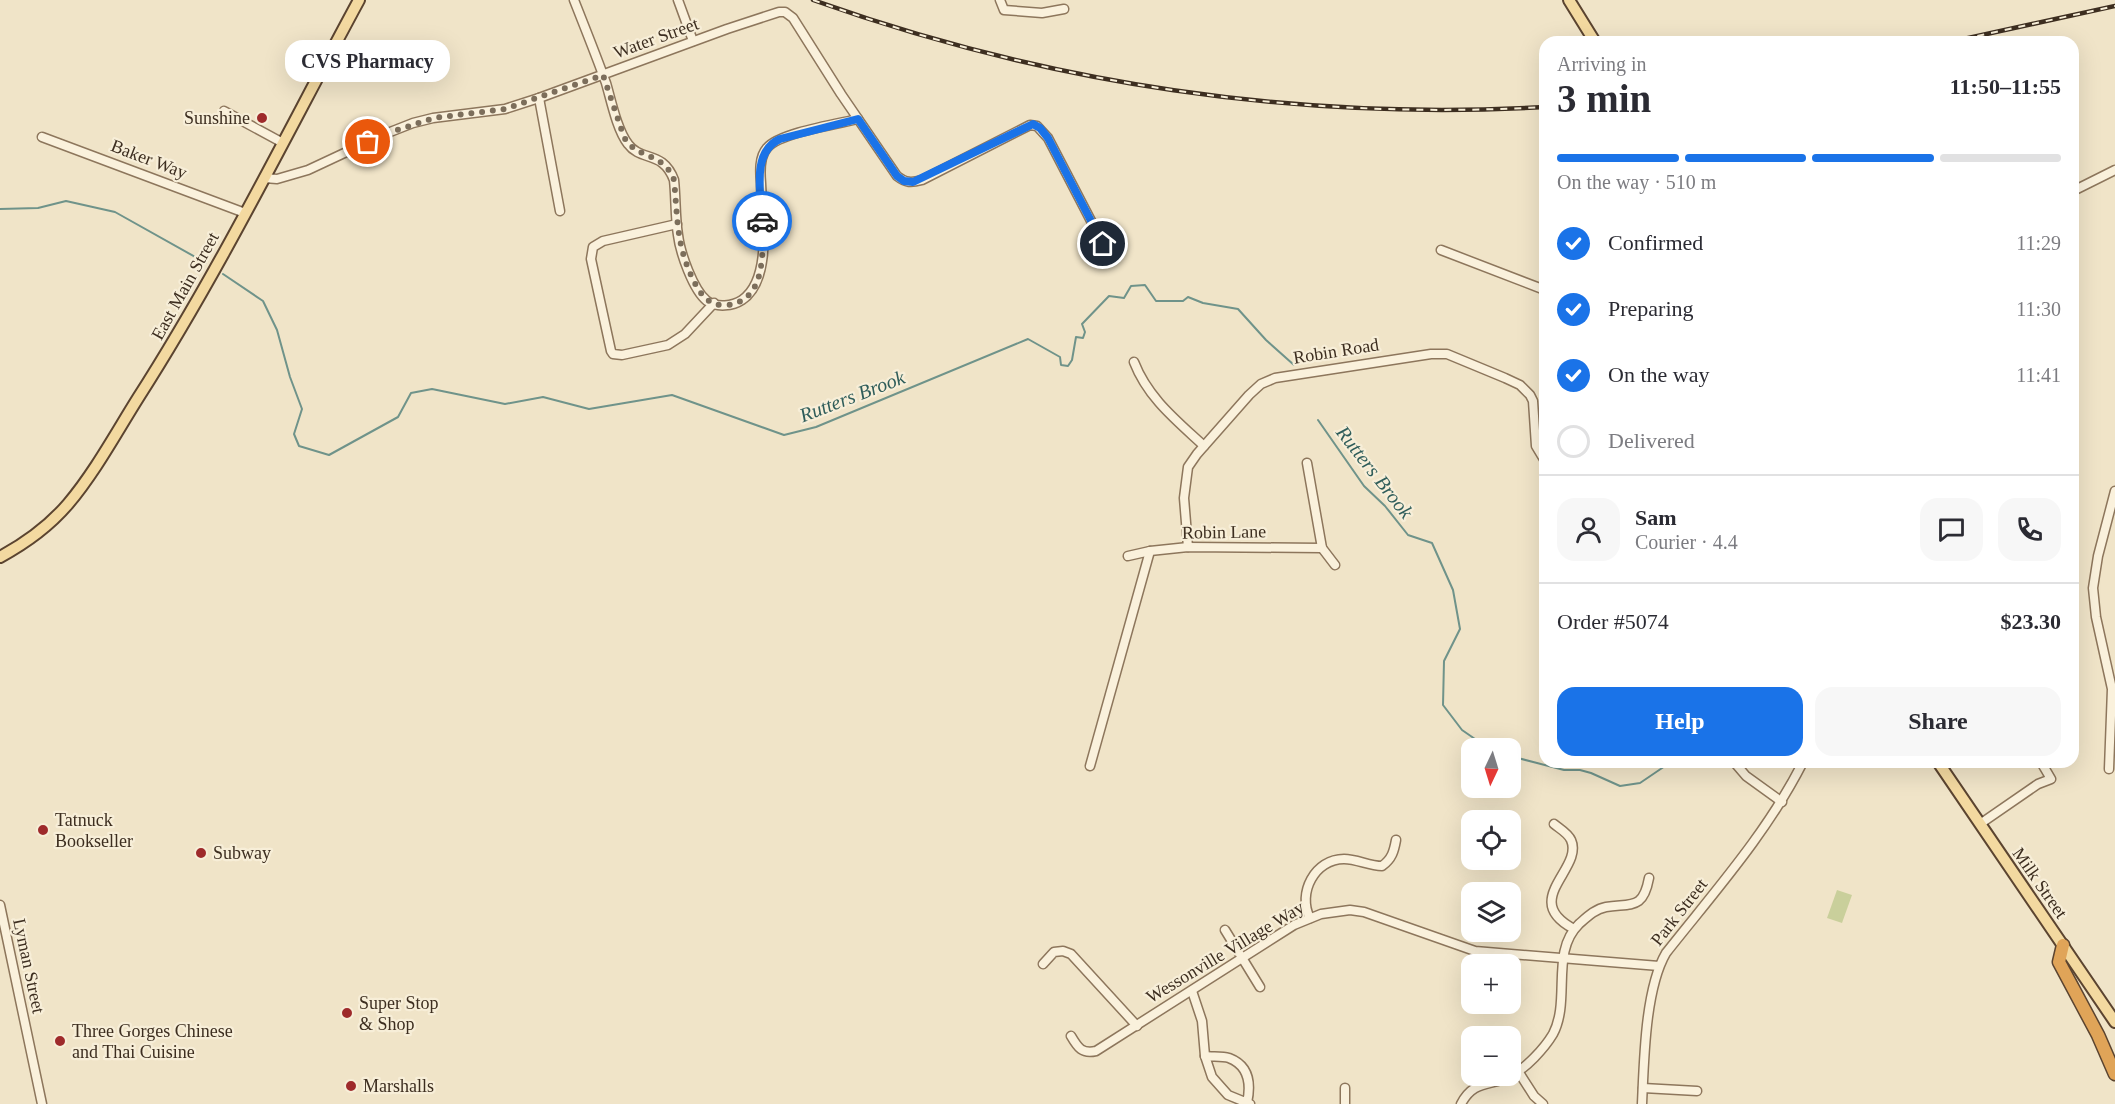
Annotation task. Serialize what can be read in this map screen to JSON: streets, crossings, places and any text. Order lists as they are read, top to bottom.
{
  "streets": {
    "main road": ["East Main Street", "Milk Street"],
    "street": [
      "Water Street",
      "Baker Way",
      "Robin Road",
      "Robin Lane",
      "Park Street",
      "Wessonville Village Way",
      "Lyman Street"
    ]
  },
  "crossings": [
    ["Water Street", "East Main Street"],
    ["Baker Way", "East Main Street"],
    ["Robin Road", "Robin Lane"],
    ["Park Street", "Wessonville Village Way"]
  ],
  "water": ["Rutters Brook"],
  "places": [
    "Sunshine",
    "CVS Pharmacy",
    "Tatnuck Bookseller",
    "Subway",
    "Super Stop & Shop",
    "Three Gorges Chinese and Thai Cuisine",
    "Marshalls"
  ],
  "north": "bottom",
  "page": {
    "heading": ["3 min", "Arriving in", "11:50–11:55"],
    "panel": [
      "Sam",
      "Courier · 4.4",
      "Order #5074",
      "$23.30"
    ],
    "bubble": "CVS Pharmacy",
    "bar": "On the way · 510 m",
    "list": [
      ["Confirmed", "11:29"],
      ["Preparing", "11:30"],
      ["On the way", "11:41"],
      "Delivered"
    ],
    "buttons": ["Help", "Share"],
    "map_buttons": ["+", "−"]
  }
}
